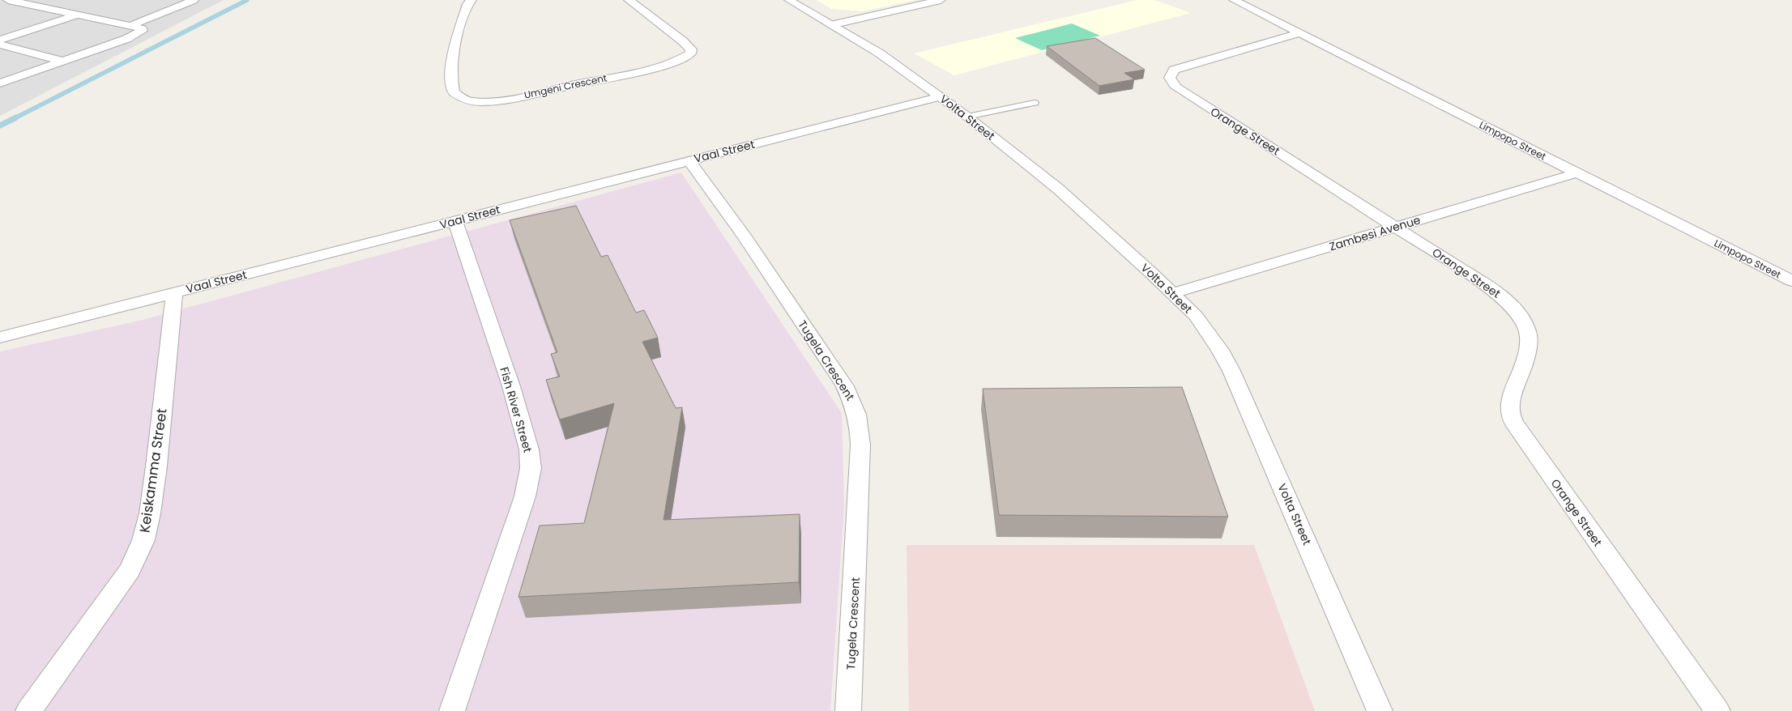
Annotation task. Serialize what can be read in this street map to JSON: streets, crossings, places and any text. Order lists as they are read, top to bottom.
{
  "streets": {
    "street": [
      "Umgeni Crescent",
      "Volta Street",
      "Orange Street",
      "Limpopo Street",
      "Vaal Street",
      "Zambesi Avenue",
      "Tugela Crescent",
      "Fish River Street",
      "Keiskamma Street"
    ]
  },
  "crossings": [
    ["Volta Street", "Vaal Street"],
    ["Volta Street", "Zambesi Avenue"],
    ["Orange Street", "Limpopo Street"],
    ["Orange Street", "Zambesi Avenue"],
    ["Limpopo Street", "Zambesi Avenue"],
    ["Vaal Street", "Tugela Crescent"],
    ["Vaal Street", "Fish River Street"],
    ["Vaal Street", "Keiskamma Street"]
  ]
}
